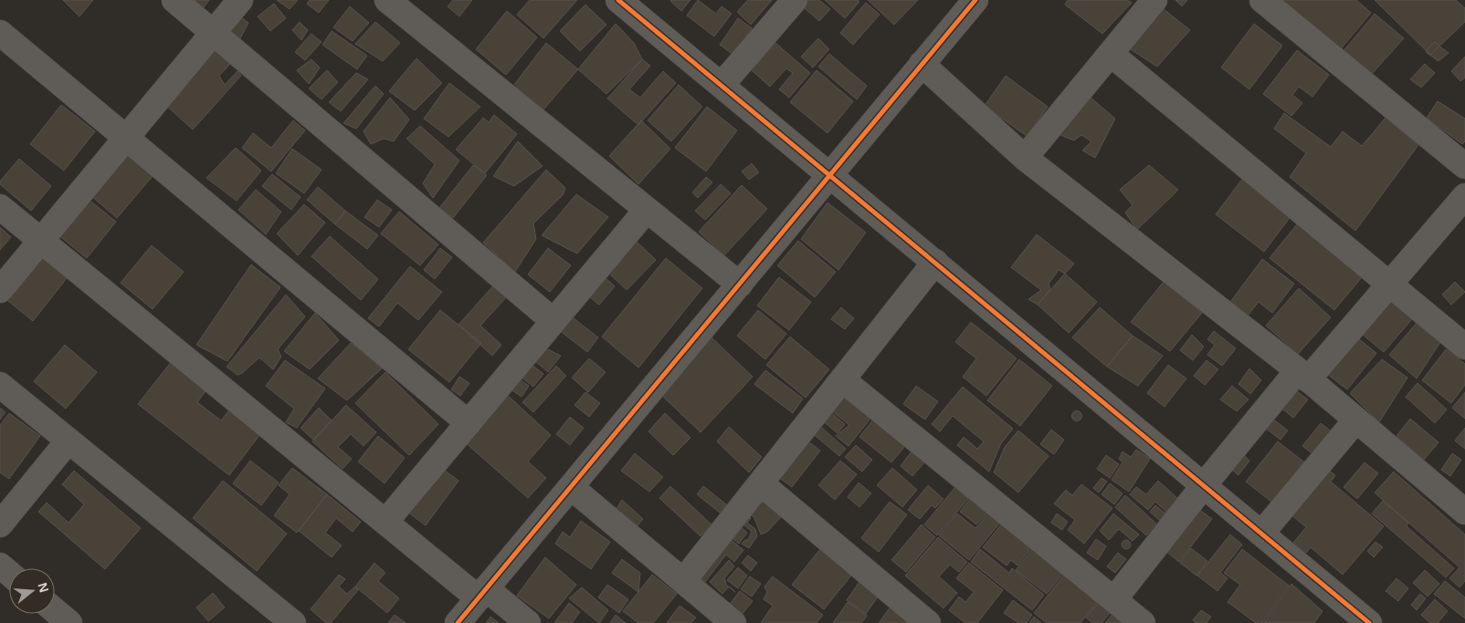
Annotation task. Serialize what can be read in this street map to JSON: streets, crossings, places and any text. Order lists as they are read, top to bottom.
{
  "north": "right"
}
